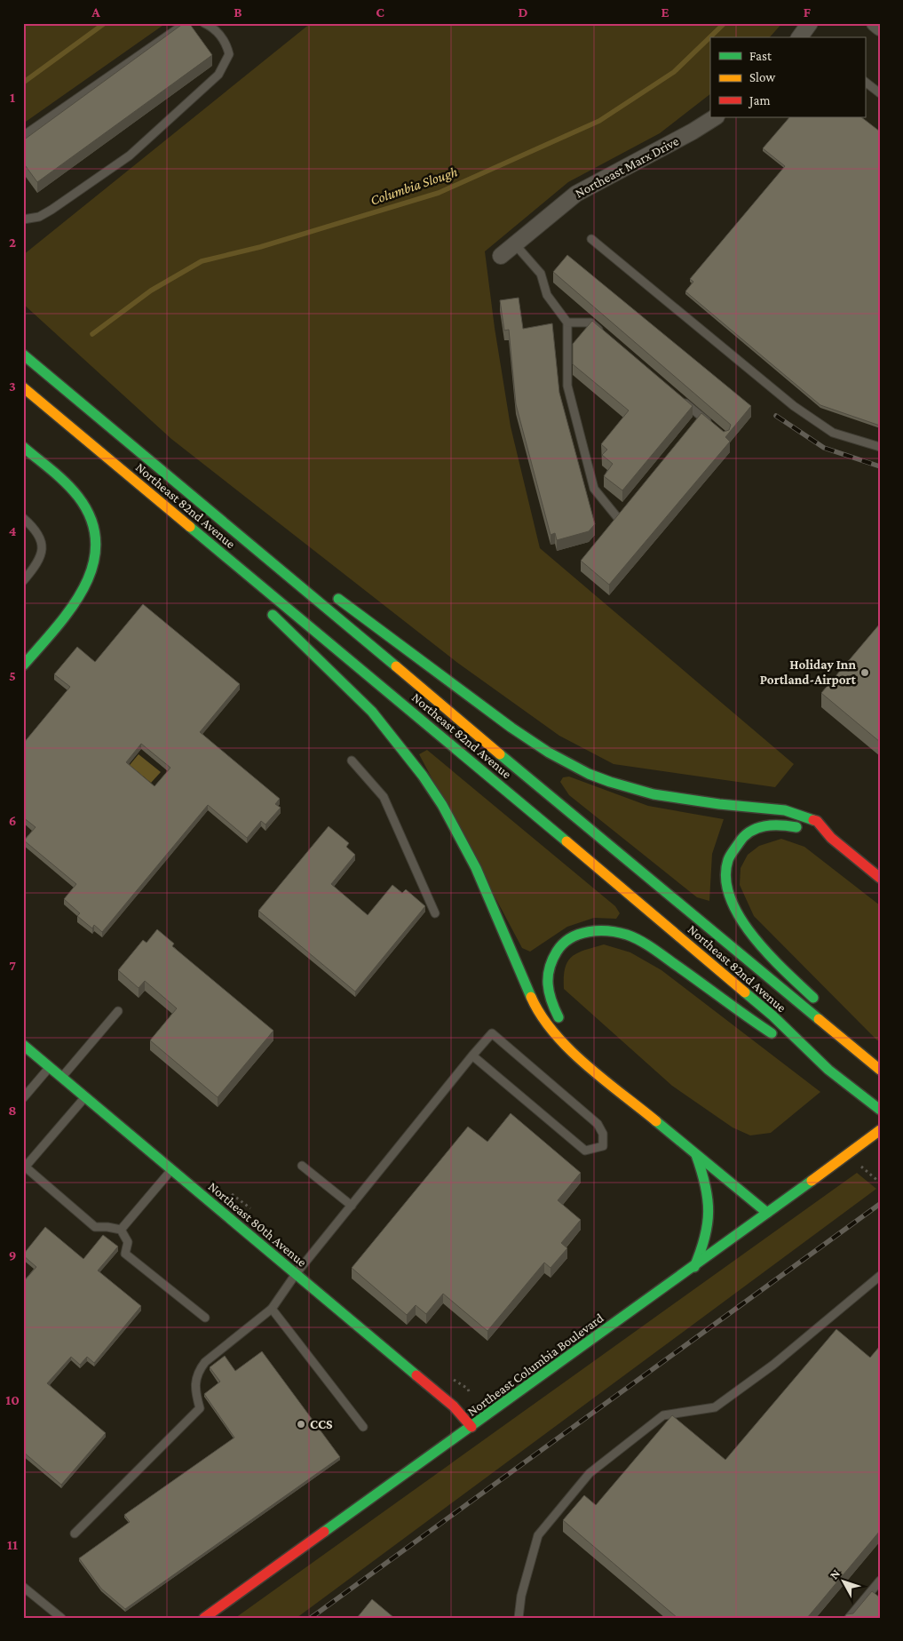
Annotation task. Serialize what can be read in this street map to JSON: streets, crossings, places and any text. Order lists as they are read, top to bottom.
{
  "streets": {
    "main road": ["Northeast 82nd Avenue", "Northeast 80th Avenue", "Northeast Columbia Boulevard"],
    "street": ["Northeast Marx Drive"]
  },
  "crossings": [
    ["Northeast 80th Avenue", "Northeast Columbia Boulevard"]
  ],
  "water": ["Columbia Slough"],
  "places": ["Holiday Inn Portland-Airport", "CCS"],
  "legend": ["Fast", "Slow", "Jam"],
  "north": "top left",
  "grid": {
    "columns": [
      "A",
      "B",
      "C",
      "D",
      "E",
      "F"
    ],
    "rows": [
      "1",
      "2",
      "3",
      "4",
      "5",
      "6",
      "7",
      "8",
      "9",
      "10",
      "11"
    ]
  }
}
